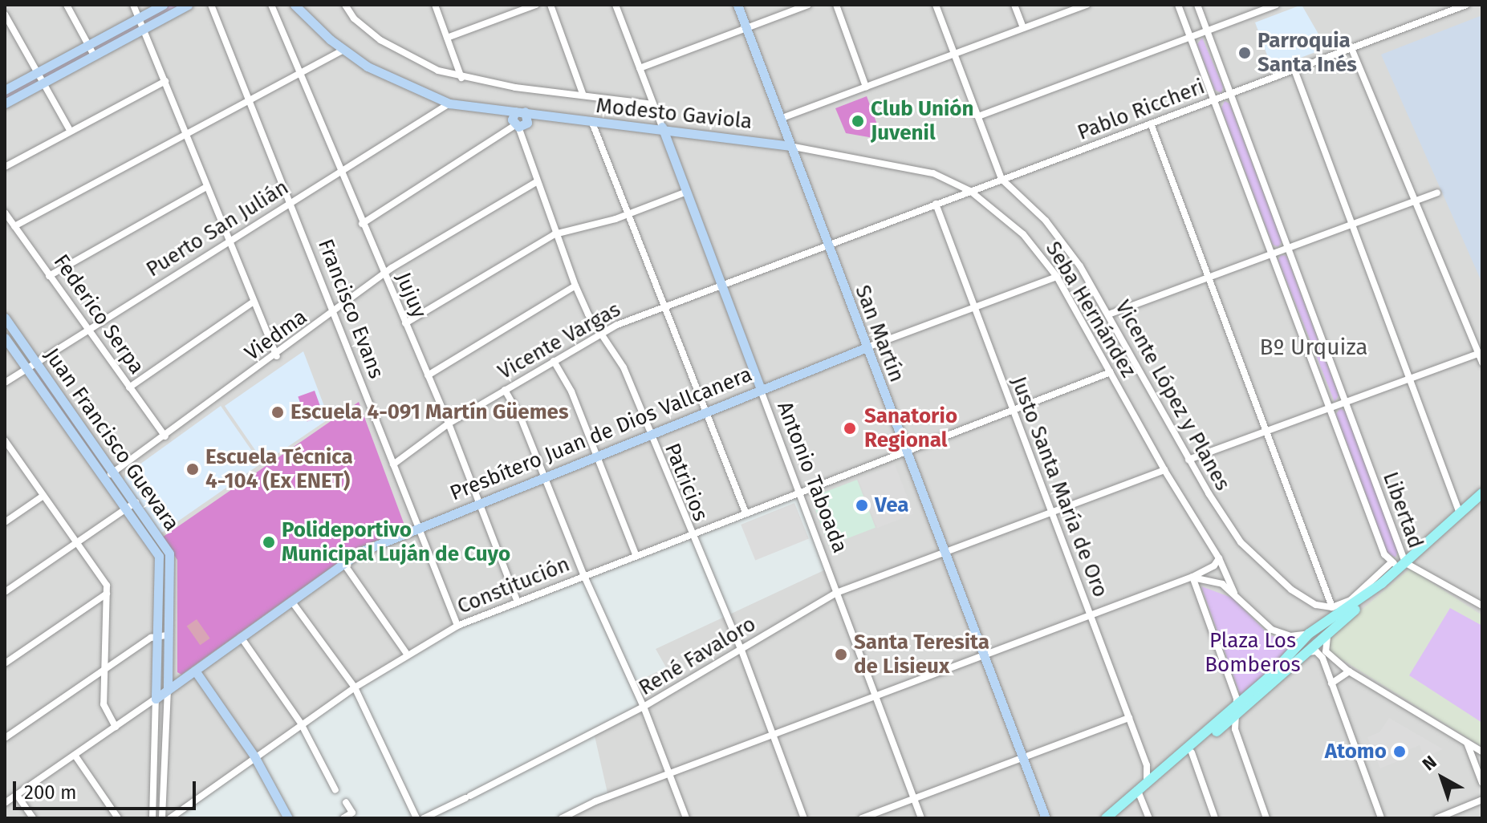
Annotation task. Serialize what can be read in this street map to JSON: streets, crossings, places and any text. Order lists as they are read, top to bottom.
{
  "streets": {
    "street": [
      "Pablo Riccheri",
      "Modesto Gaviola",
      "Puerto San Julián",
      "Jujuy",
      "Francisco Evans",
      "Seba Hernández",
      "Federico Serpa",
      "San Martín",
      "Viedma",
      "Vicente Vargas",
      "Vicente López y Planes",
      "Presbítero Juan de Dios Vallcanera",
      "Juan Francisco Guevara",
      "Antonio Taboada",
      "Patricios",
      "Justo Santa María de Oro",
      "Libertad",
      "Constitución",
      "René Favaloro"
    ]
  },
  "crossings": [
    ["Pablo Riccheri", "Seba Hernández"],
    ["Pablo Riccheri", "San Martín"],
    ["Pablo Riccheri", "Vicente Vargas"],
    ["Pablo Riccheri", "Vicente López y Planes"],
    ["Pablo Riccheri", "Justo Santa María de Oro"],
    ["Pablo Riccheri", "Libertad"],
    ["Modesto Gaviola", "Seba Hernández"],
    ["Modesto Gaviola", "San Martín"],
    ["Modesto Gaviola", "Antonio Taboada"],
    ["Modesto Gaviola", "Patricios"],
    ["Puerto San Julián", "Jujuy"],
    ["Puerto San Julián", "Francisco Evans"],
    ["Puerto San Julián", "Federico Serpa"],
    ["Puerto San Julián", "Juan Francisco Guevara"],
    ["Jujuy", "Viedma"],
    ["Jujuy", "Vicente Vargas"],
    ["Jujuy", "Presbítero Juan de Dios Vallcanera"],
    ["Jujuy", "Constitución"],
    ["Francisco Evans", "Viedma"],
    ["Francisco Evans", "Vicente Vargas"],
    ["Francisco Evans", "Presbítero Juan de Dios Vallcanera"],
    ["Francisco Evans", "Constitución"],
    ["Seba Hernández", "San Martín"],
    ["Seba Hernández", "Constitución"],
    ["Seba Hernández", "René Favaloro"],
    ["Federico Serpa", "Viedma"],
    ["San Martín", "Vicente Vargas"],
    ["San Martín", "Presbítero Juan de Dios Vallcanera"],
    ["San Martín", "Constitución"],
    ["San Martín", "René Favaloro"],
    ["Viedma", "Juan Francisco Guevara"],
    ["Viedma", "Patricios"],
    ["Vicente Vargas", "Antonio Taboada"],
    ["Vicente Vargas", "Patricios"],
    ["Presbítero Juan de Dios Vallcanera", "Juan Francisco Guevara"],
    ["Presbítero Juan de Dios Vallcanera", "Antonio Taboada"],
    ["Presbítero Juan de Dios Vallcanera", "Patricios"],
    ["Antonio Taboada", "Constitución"],
    ["Antonio Taboada", "René Favaloro"],
    ["Patricios", "Constitución"],
    ["Patricios", "René Favaloro"],
    ["Justo Santa María de Oro", "Constitución"],
    ["Justo Santa María de Oro", "René Favaloro"]
  ],
  "districts": ["Bº Urquiza"],
  "parks": ["Plaza Los Bomberos"],
  "places": [
    "Parroquia Santa Inés",
    "Club Unión Juvenil",
    "Escuela 4-091 Martín Güemes",
    "Sanatorio Regional",
    "Escuela Técnica 4-104 (Ex ENET)",
    "Vea",
    "Polideportivo Municipal Luján de Cuyo",
    "Santa Teresita de Lisieux",
    "Atomo"
  ],
  "scale_bar": "200 m",
  "north": "top left"
}
